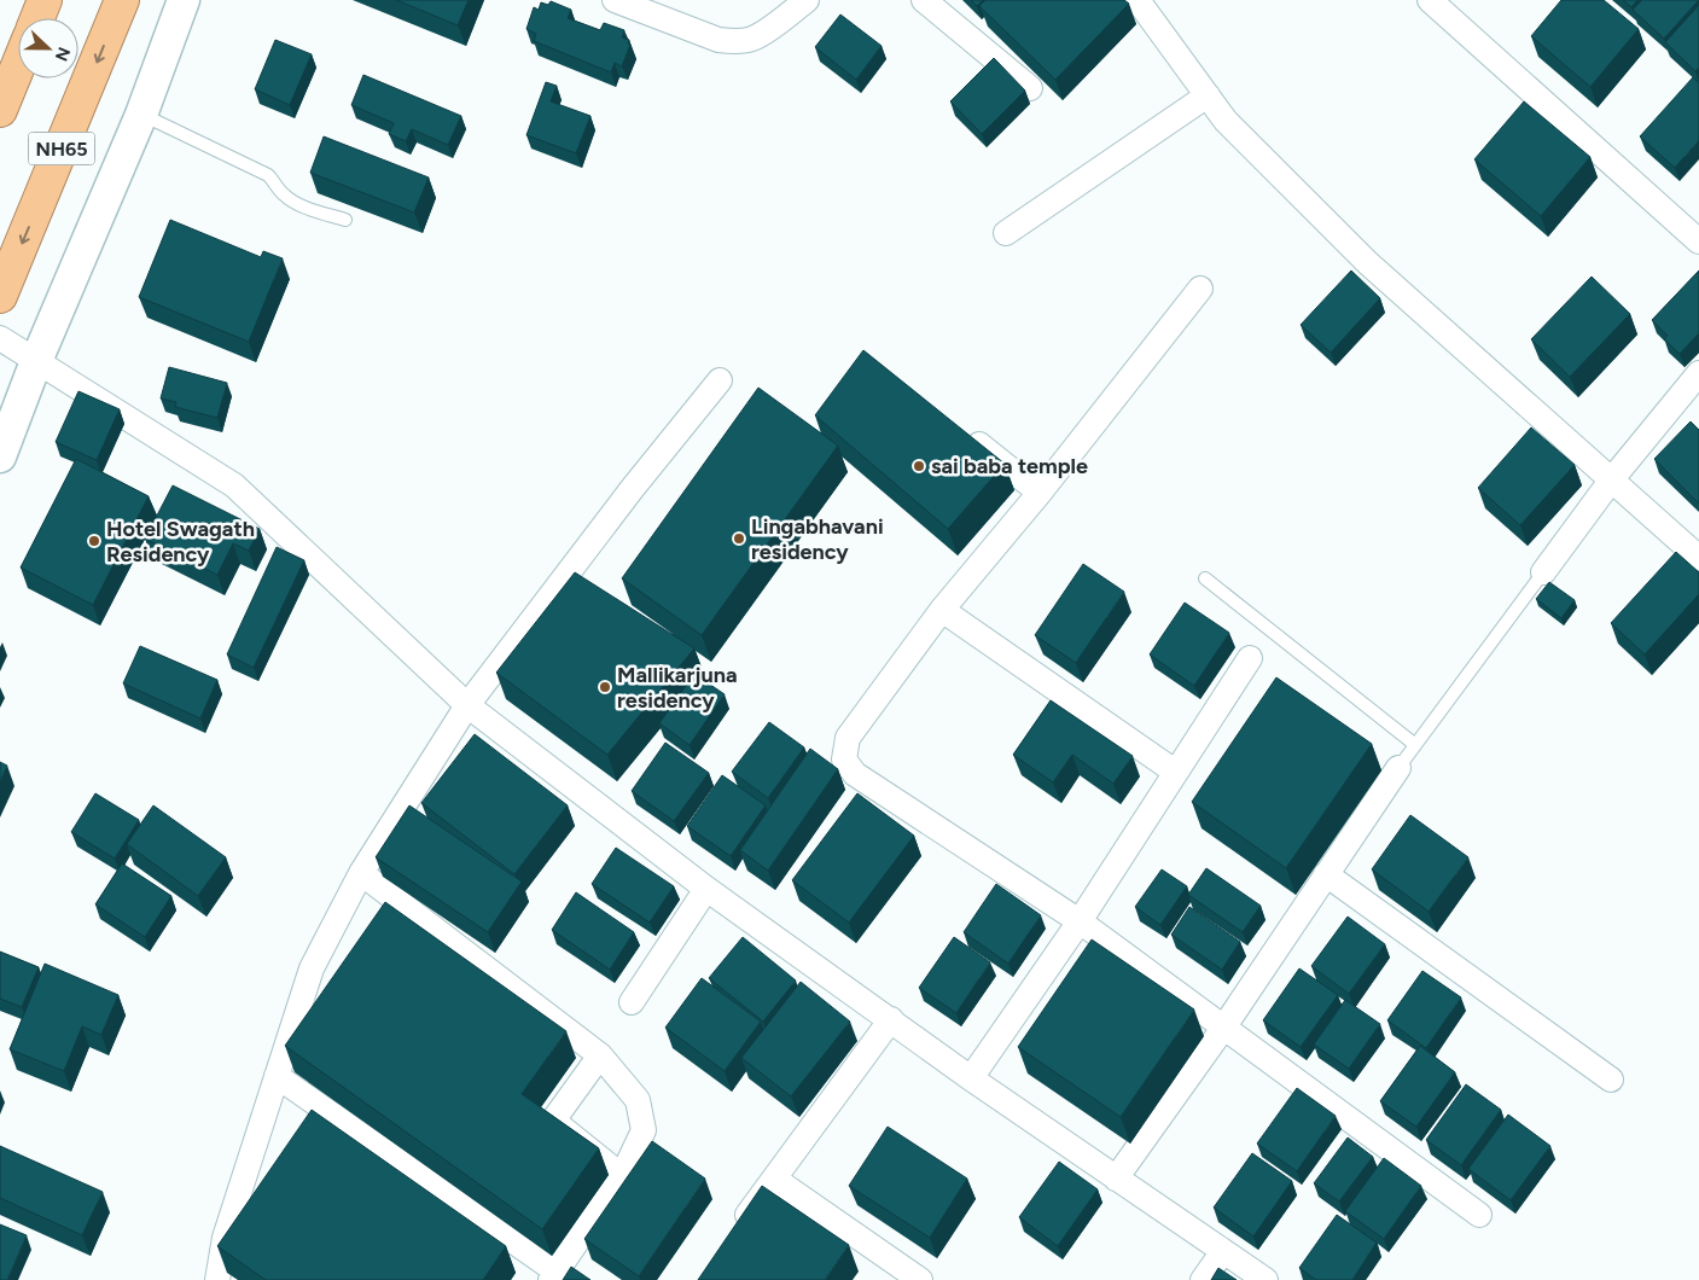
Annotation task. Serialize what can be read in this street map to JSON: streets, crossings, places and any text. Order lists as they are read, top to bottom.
{
  "streets": {
    "highway": ["NH65"]
  },
  "places": [
    "sai baba temple",
    "Lingabhavani residency",
    "Hotel Swagath Residency",
    "Mallikarjuna residency"
  ],
  "north": "right"
}
